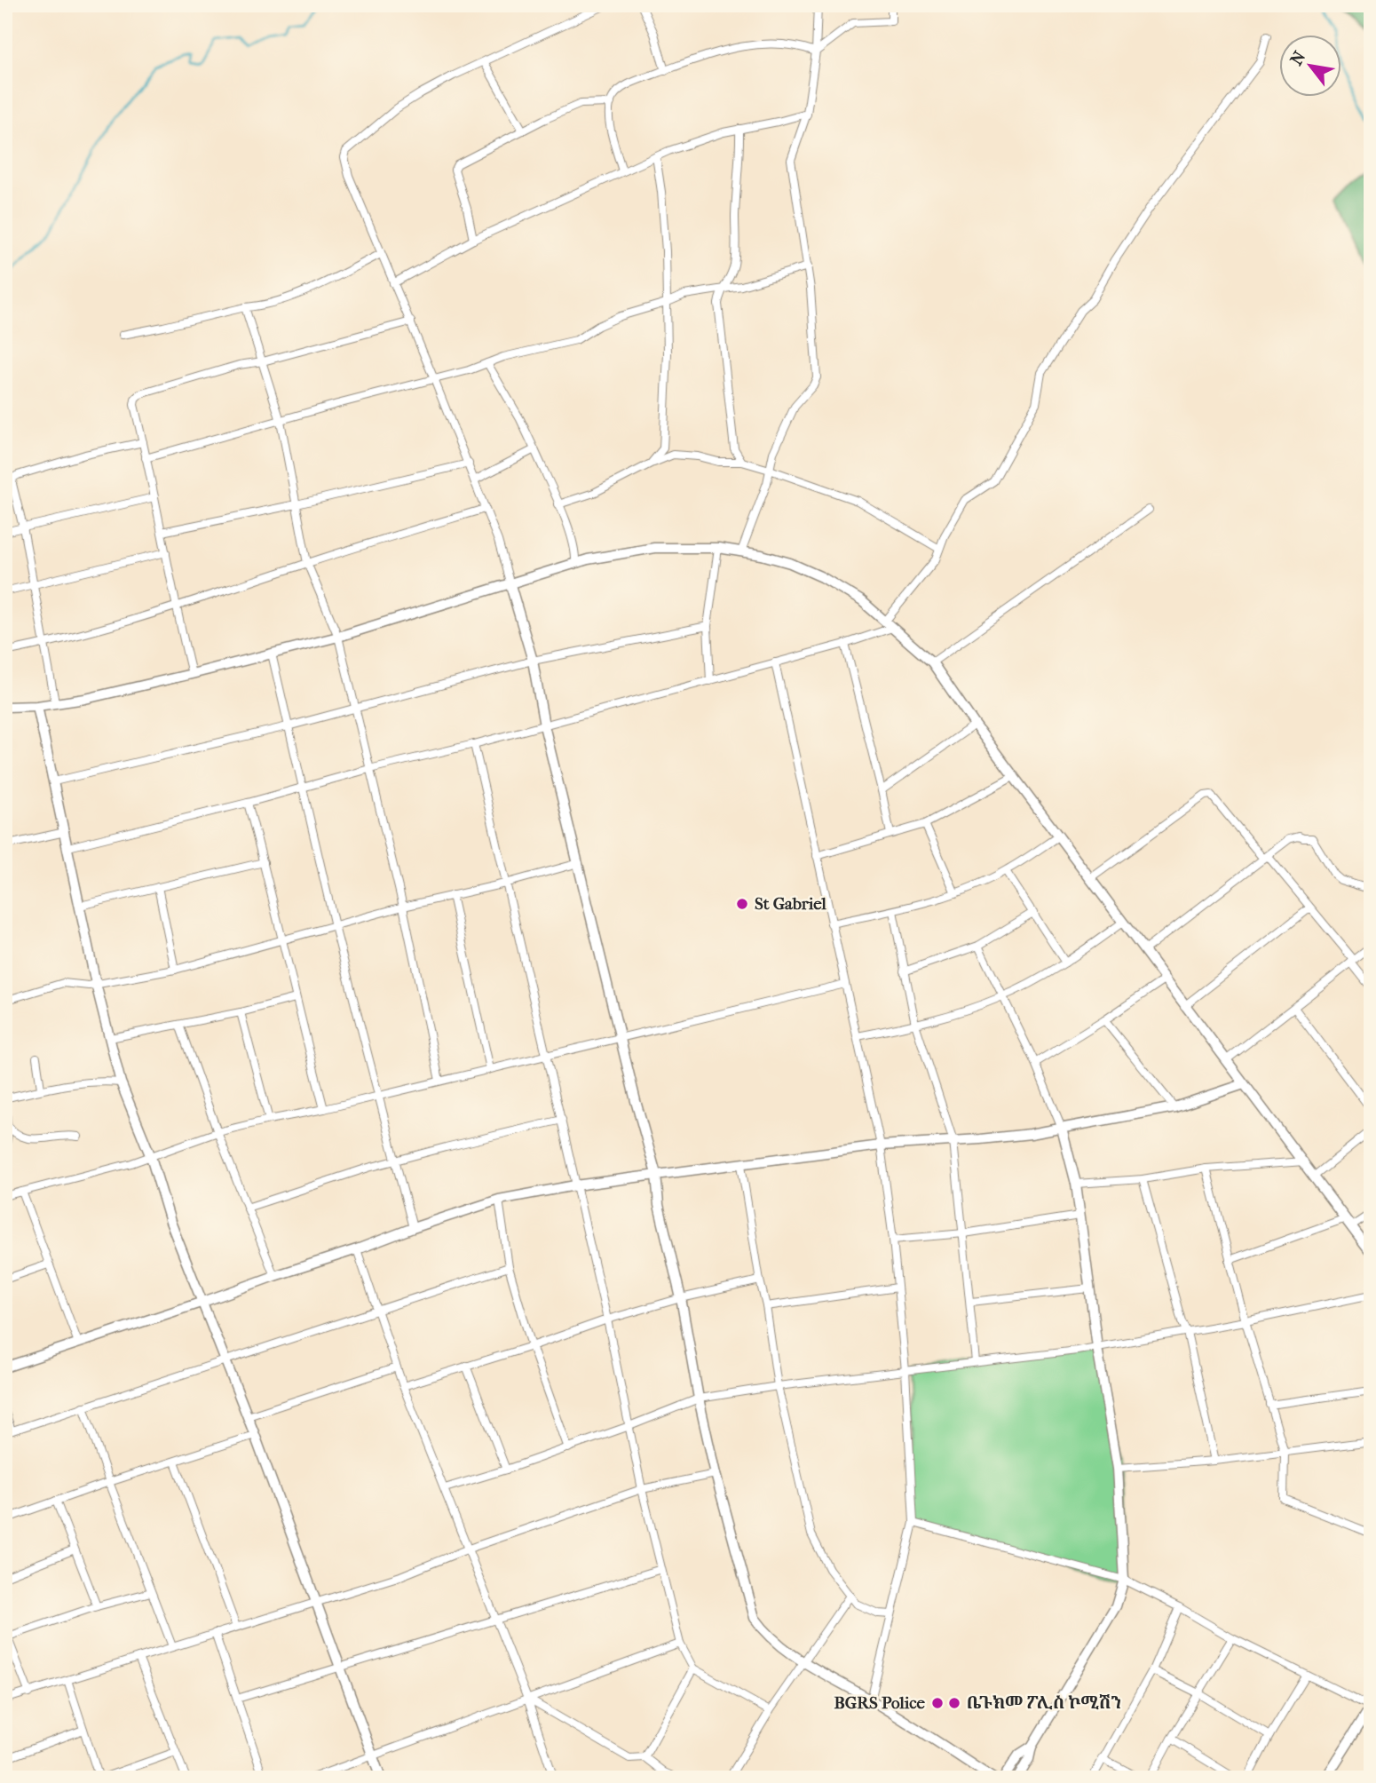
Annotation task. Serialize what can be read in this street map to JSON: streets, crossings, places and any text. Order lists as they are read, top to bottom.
{
  "places": ["St Gabriel", "BGRS Police", "ቤጉክመ ፖሊስ ኮሚሽን"],
  "north": "top left"
}
